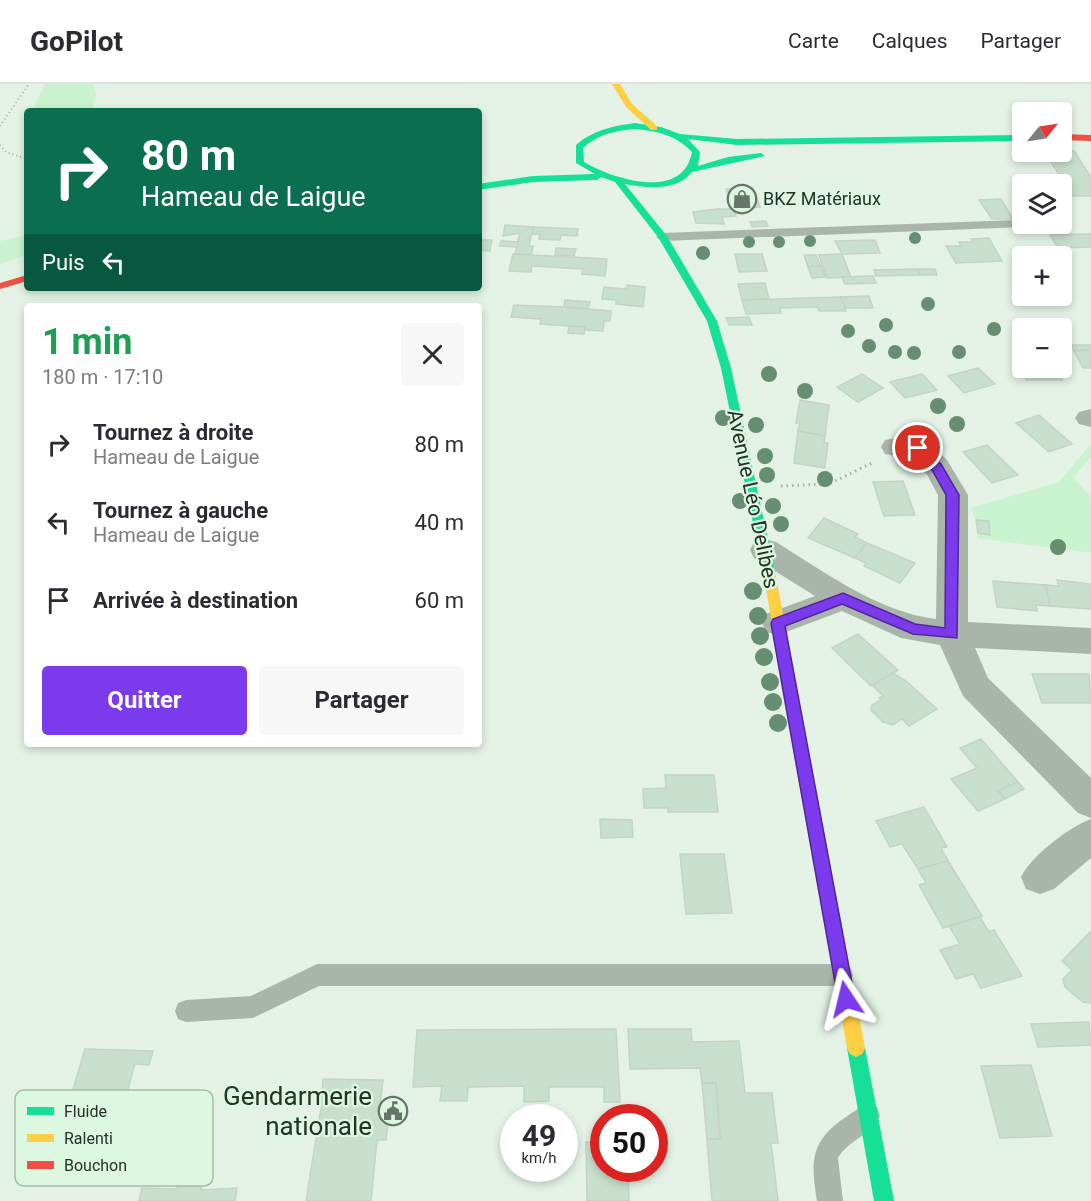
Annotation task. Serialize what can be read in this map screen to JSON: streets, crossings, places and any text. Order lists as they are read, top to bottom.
{
  "streets": {
    "main road": ["Avenue Léo Delibes"]
  },
  "places": {
    "shop": ["BKZ Matériaux"],
    "public building": ["Gendarmerie nationale"]
  },
  "legend": ["Fluide", "Ralenti", "Bouchon"],
  "north": "top right",
  "page": {
    "header": "GoPilot",
    "nav": ["Carte", "Calques", "Partager"],
    "map_buttons": ["+", "−"],
    "turn": ["80 m", "Hameau de Laigue"],
    "then": "Puis",
    "heading": ["1 min", "180 m · 17:10"],
    "list": [
      {
        "name": "Tournez à droite",
        "note": "Hameau de Laigue",
        "value": "80 m"
      },
      {
        "name": "Tournez à gauche",
        "note": "Hameau de Laigue",
        "value": "40 m"
      },
      {
        "name": "Arrivée à destination",
        "value": "60 m"
      }
    ],
    "buttons": ["Quitter", "Partager"],
    "speed": "49 km/h",
    "limit": "50"
  }
}
